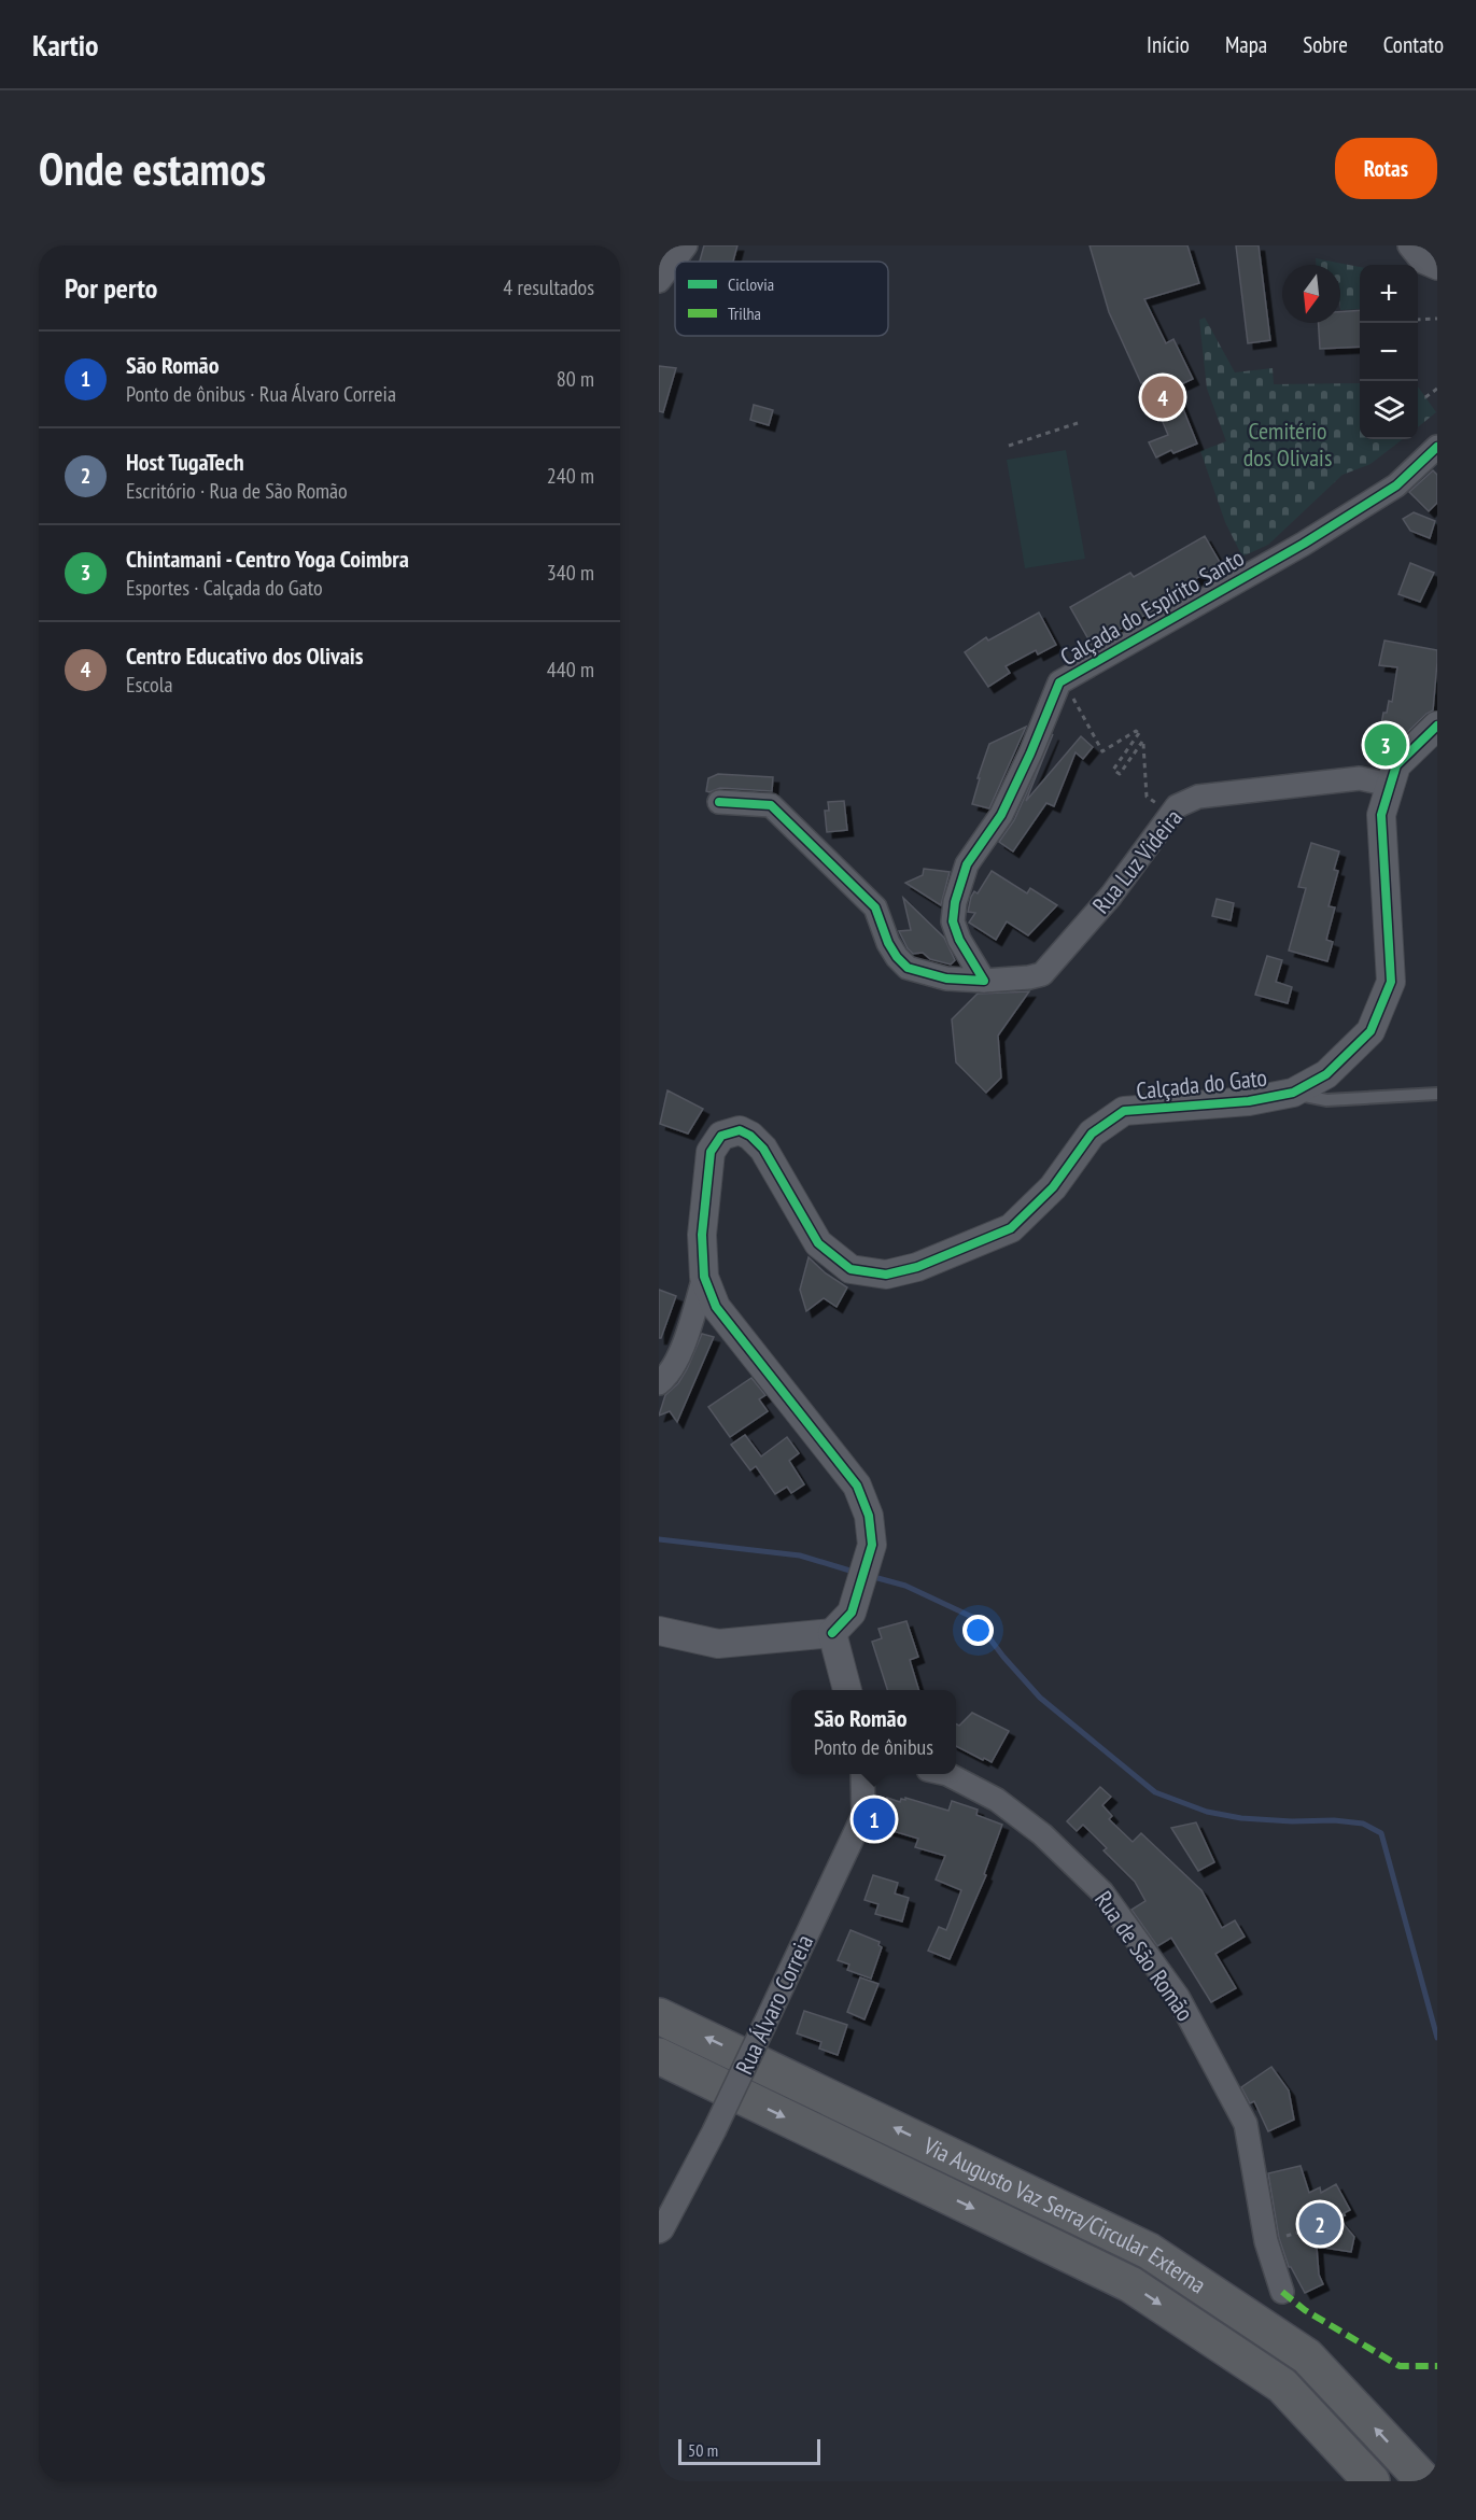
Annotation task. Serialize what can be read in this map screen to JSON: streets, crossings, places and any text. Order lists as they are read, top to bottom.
{
  "streets": {
    "highway": ["Via Augusto Vaz Serra/Circular Externa"],
    "street": [
      "Calçada do Espírito Santo",
      "Rua Luz Videira",
      "Calçada do Gato",
      "Rua de São Romão",
      "Rua Álvaro Correia"
    ]
  },
  "crossings": [
    ["Calçada do Espírito Santo", "Rua Luz Videira"],
    ["Rua Luz Videira", "Calçada do Gato"]
  ],
  "parks": ["Cemitério dos Olivais"],
  "legend": ["Ciclovia", "Trilha"],
  "scale_bar": "50 m",
  "north": "bottom",
  "page": {
    "header": "Kartio",
    "nav": [
      "Início",
      "Mapa",
      "Sobre",
      "Contato"
    ],
    "buttons": "Rotas",
    "title": "Onde estamos",
    "heading": ["Por perto", "4 resultados"],
    "map_buttons": ["+", "−"],
    "list": [
      {
        "mark": "1",
        "name": "São Romão",
        "note": "Ponto de ônibus · Rua Álvaro Correia",
        "value": "80 m"
      },
      {
        "mark": "2",
        "name": "Host TugaTech",
        "note": "Escritório · Rua de São Romão",
        "value": "240 m"
      },
      {
        "mark": "3",
        "name": "Chintamani - Centro Yoga Coimbra",
        "note": "Esportes · Calçada do Gato",
        "value": "340 m"
      },
      {
        "mark": "4",
        "name": "Centro Educativo dos Olivais",
        "note": "Escola",
        "value": "440 m"
      }
    ],
    "pins": [
      "4",
      "3",
      "1",
      "2"
    ],
    "popup": ["São Romão", "Ponto de ônibus"],
    "scale": "50 m"
  }
}
